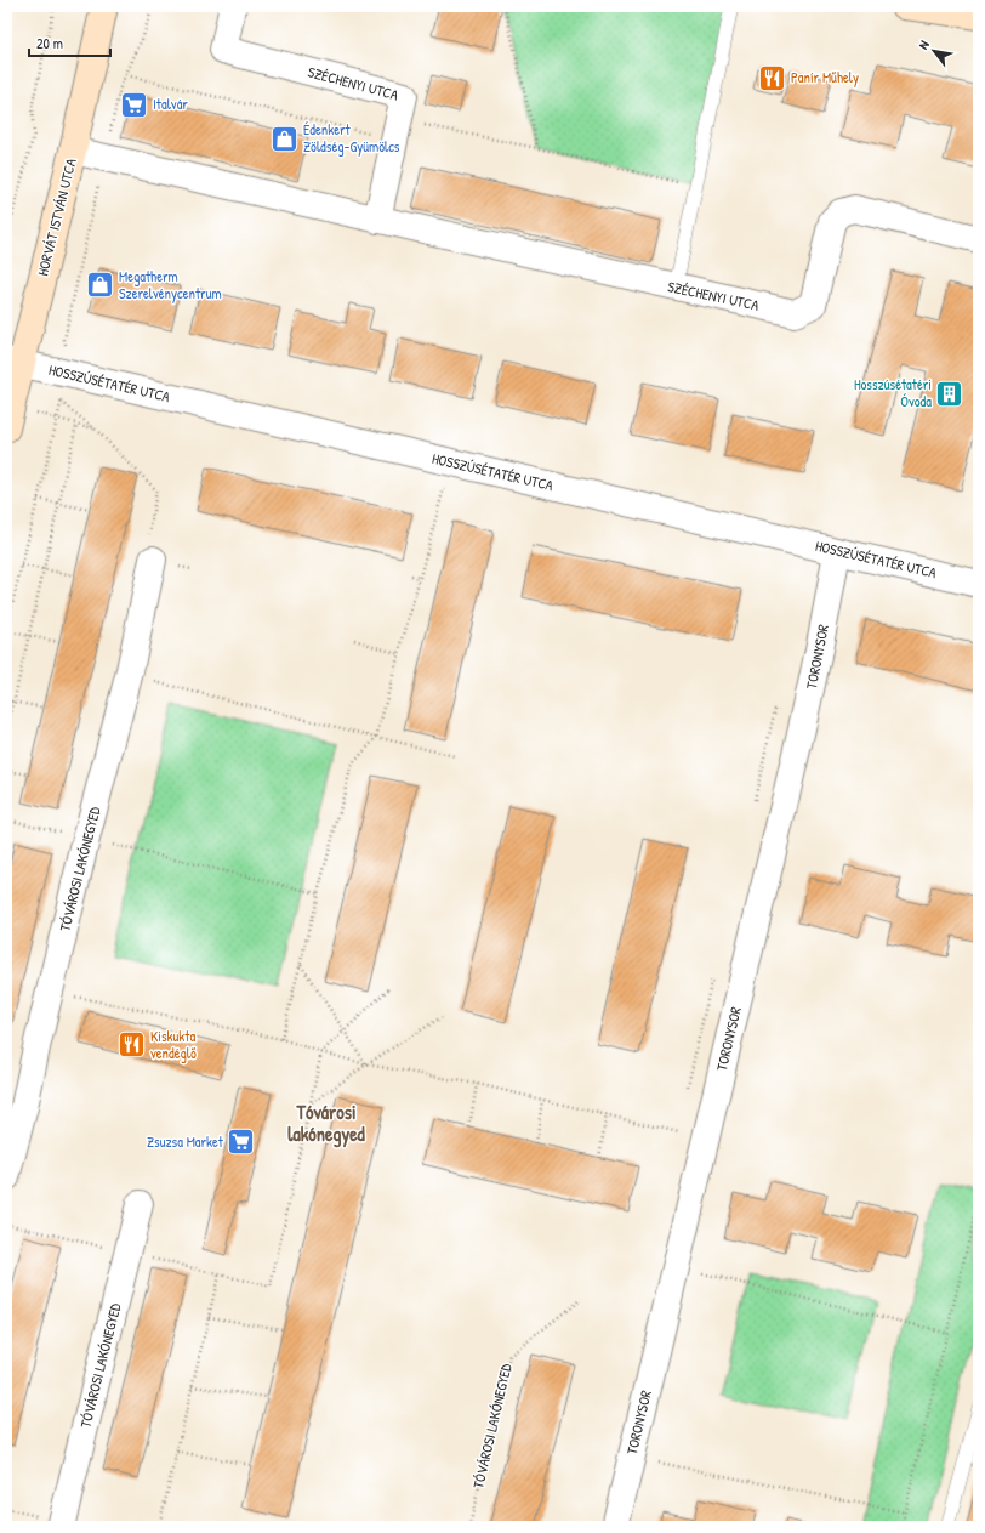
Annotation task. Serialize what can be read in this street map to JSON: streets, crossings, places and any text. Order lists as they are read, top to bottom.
{
  "streets": {
    "main road": ["HORVÁT ISTVÁN UTCA"],
    "street": [
      "SZÉCHENYI UTCA",
      "HOSSZÚSÉTATÉR UTCA",
      "TORONYSOR",
      "TÓVÁROSI LAKÓNEGYED"
    ]
  },
  "crossings": [
    ["SZÉCHENYI UTCA", "HORVÁT ISTVÁN UTCA"],
    ["HORVÁT ISTVÁN UTCA", "HOSSZÚSÉTATÉR UTCA"],
    ["HOSSZÚSÉTATÉR UTCA", "TORONYSOR"]
  ],
  "districts": ["Tóvárosi lakónegyed"],
  "places": {
    "restaurant": ["Panír Műhely", "Kiskukta vendéglő"],
    "supermarket": ["Italvár", "Zsuzsa Market"],
    "shop": ["Édenkert Zöldség-Gyümölcs", "Megatherm Szerelvénycentrum"],
    "building": ["Hosszúsétatéri Óvoda"]
  },
  "scale_bar": "20 m",
  "north": "top left"
}
